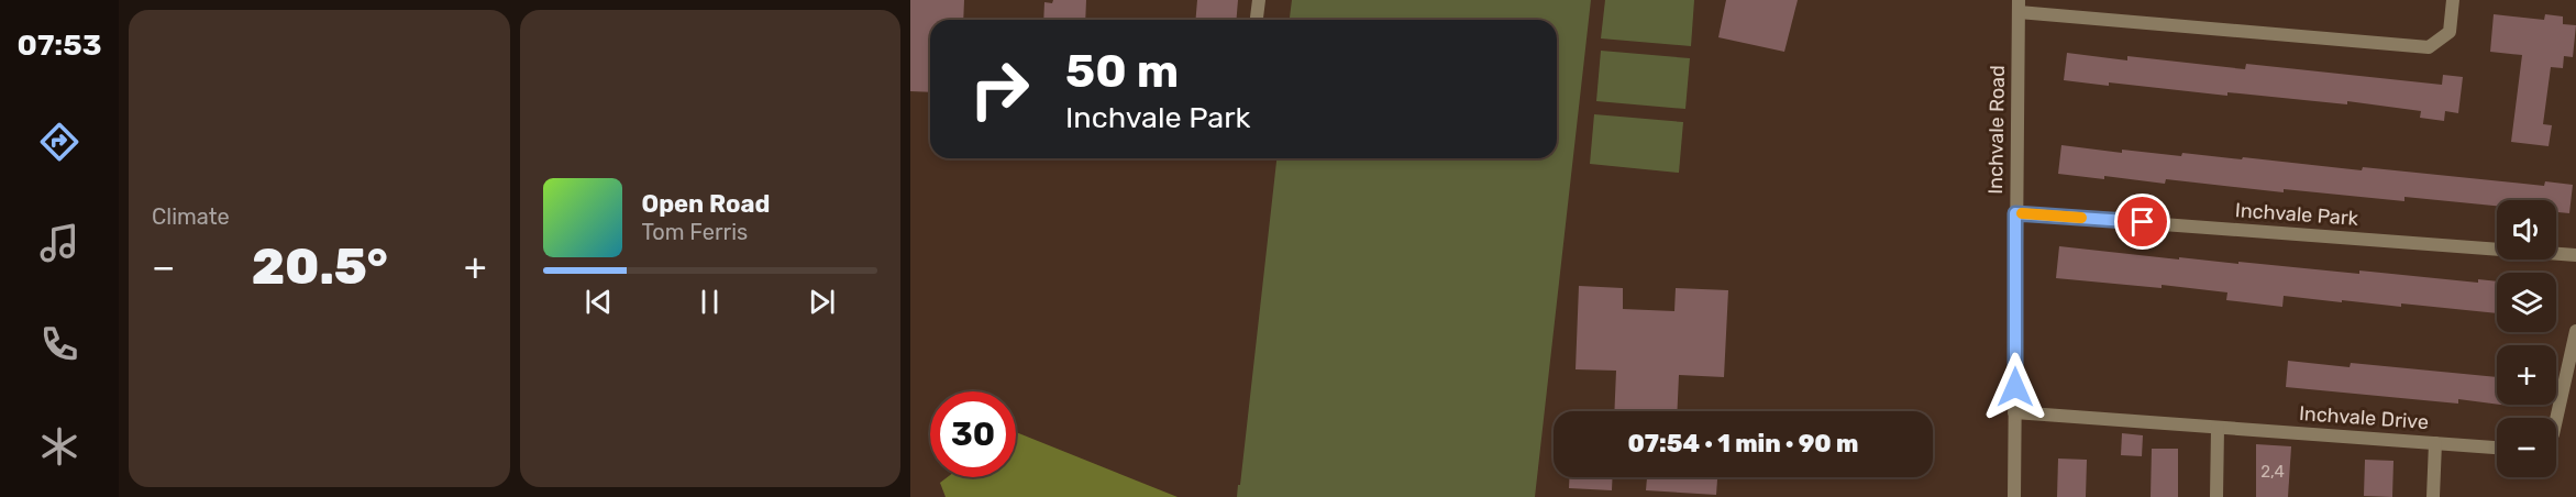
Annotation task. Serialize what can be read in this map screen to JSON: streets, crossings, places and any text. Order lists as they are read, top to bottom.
{
  "streets": {
    "street": ["Inchvale Road", "Inchvale Park", "Inchvale Drive"]
  },
  "crossings": [
    ["Inchvale Road", "Inchvale Park"],
    ["Inchvale Road", "Inchvale Drive"]
  ],
  "house_numbers": ["2,4"],
  "page": {
    "tabs": "07:53",
    "tile": "Climate",
    "turn": ["50 m", "Inchvale Park"],
    "song": ["Open Road", "Tom Ferris"],
    "map_buttons": ["+", "−"],
    "heat": ["−", "20.5°", "+"],
    "limit": "30",
    "trip": "07:54 · 1 min · 90 m"
  }
}
